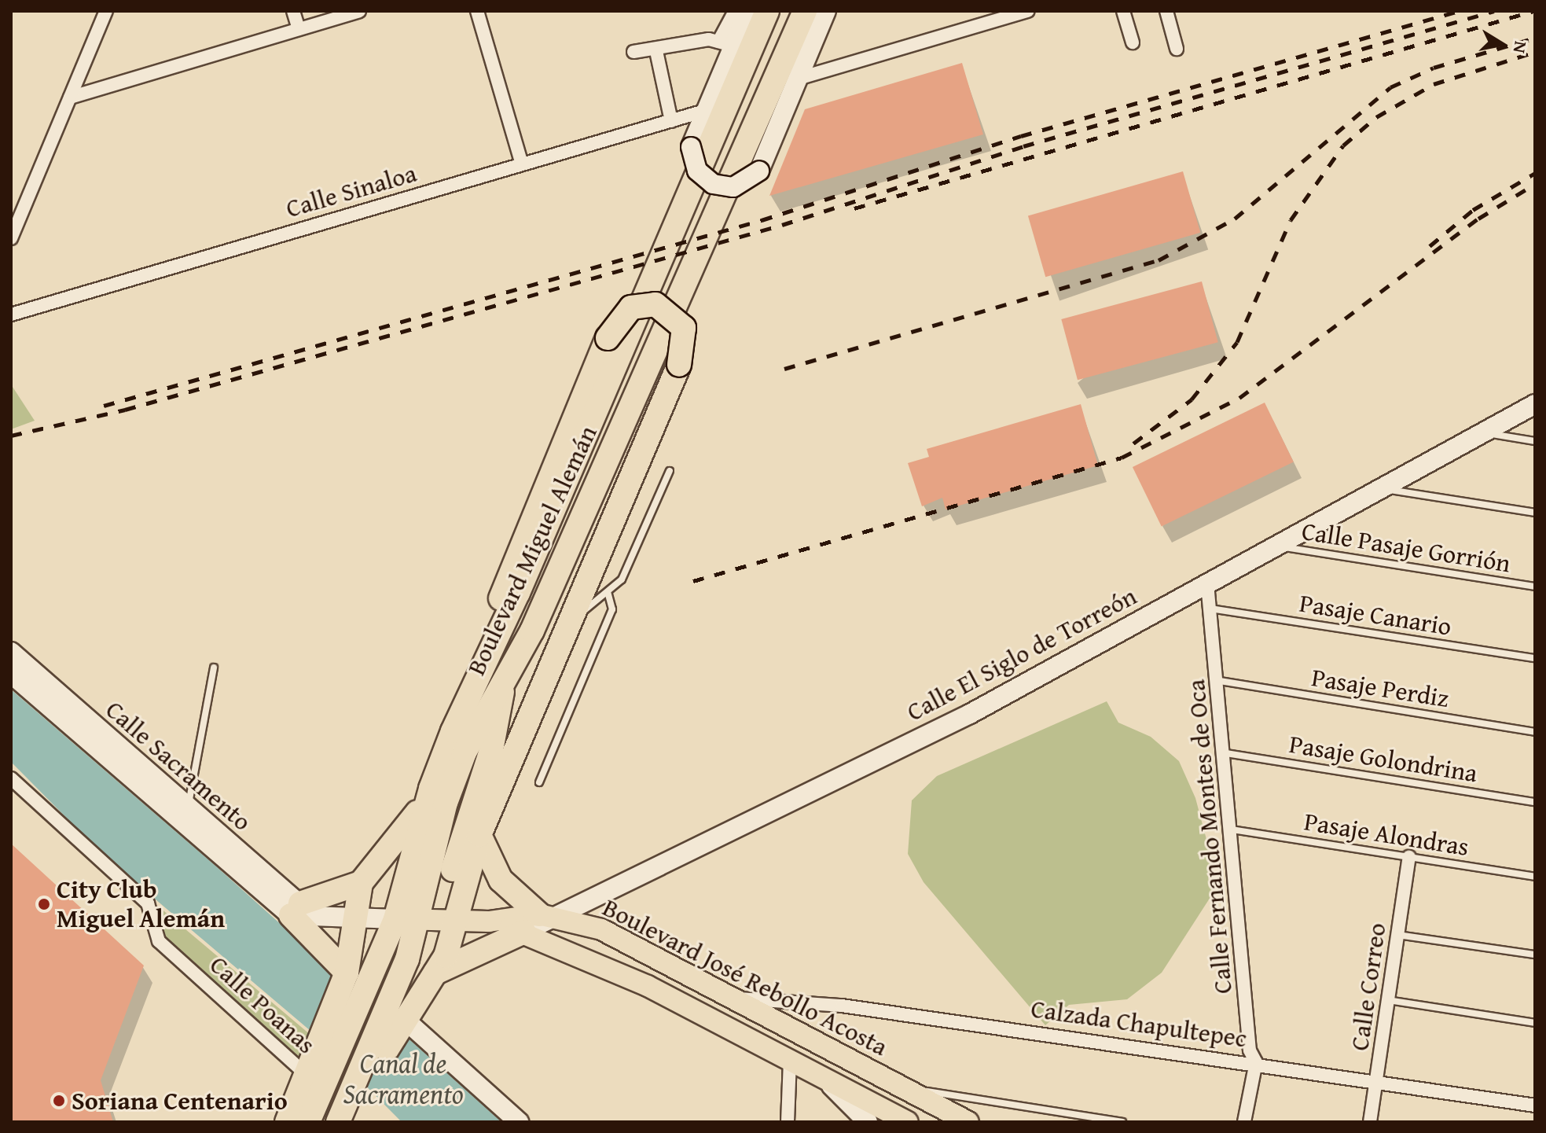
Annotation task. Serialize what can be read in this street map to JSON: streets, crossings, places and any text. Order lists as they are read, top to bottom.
{
  "streets": {
    "highway": ["Boulevard Miguel Alemán"],
    "main road": ["Boulevard José Rebollo Acosta"],
    "street": [
      "Calle Sinaloa",
      "Calle El Siglo de Torreón",
      "Calle Sacramento",
      "Calle Fernando Montes de Oca",
      "Calle Correo",
      "Calle Poanas",
      "Calzada Chapultepec"
    ],
    "lane": [
      "Calle Pasaje Gorrión",
      "Pasaje Canario",
      "Pasaje Perdiz",
      "Pasaje Golondrina",
      "Pasaje Alondras"
    ]
  },
  "crossings": [
    ["Calle Pasaje Gorrión", "Calle El Siglo de Torreón"],
    ["Boulevard Miguel Alemán", "Boulevard José Rebollo Acosta"],
    ["Boulevard Miguel Alemán", "Calle Poanas"],
    ["Pasaje Canario", "Calle Fernando Montes de Oca"],
    ["Calle El Siglo de Torreón", "Calle Fernando Montes de Oca"],
    ["Calle El Siglo de Torreón", "Boulevard José Rebollo Acosta"],
    ["Pasaje Perdiz", "Calle Fernando Montes de Oca"],
    ["Pasaje Golondrina", "Calle Fernando Montes de Oca"],
    ["Pasaje Alondras", "Calle Fernando Montes de Oca"],
    ["Pasaje Alondras", "Calle Correo"],
    ["Calle Fernando Montes de Oca", "Calzada Chapultepec"],
    ["Boulevard José Rebollo Acosta", "Calzada Chapultepec"],
    ["Calle Correo", "Calzada Chapultepec"]
  ],
  "water": ["Canal de Sacramento"],
  "places": ["City Club Miguel Alemán", "Soriana Centenario"],
  "north": "right"
}
